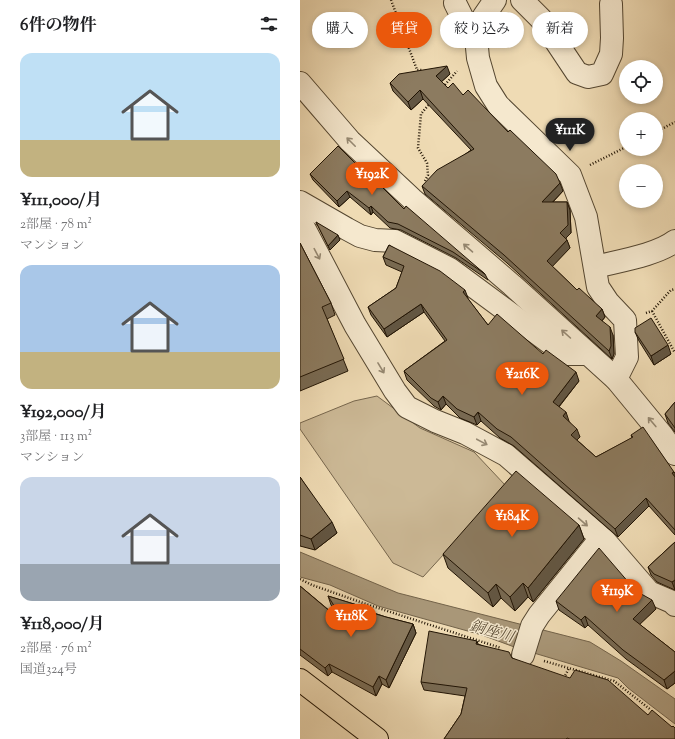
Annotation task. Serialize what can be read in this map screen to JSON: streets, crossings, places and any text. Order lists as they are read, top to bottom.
{
  "water": ["銅座川"],
  "page": {
    "heading": "6件の物件",
    "chip": [
      "購入",
      "賃貸",
      "絞り込み",
      "新着"
    ],
    "list": [
      {
        "name": "¥111,000/月",
        "note": "2部屋 · 78 m² · マンション"
      },
      {
        "name": "¥192,000/月",
        "note": "3部屋 · 113 m² · マンション"
      },
      {
        "name": "¥118,000/月",
        "note": "2部屋 · 76 m² · 国道324号"
      }
    ],
    "map_buttons": ["+", "−"],
    "price": [
      "¥111K",
      "¥192K",
      "¥216K",
      "¥184K",
      "¥119K",
      "¥118K"
    ]
  }
}
